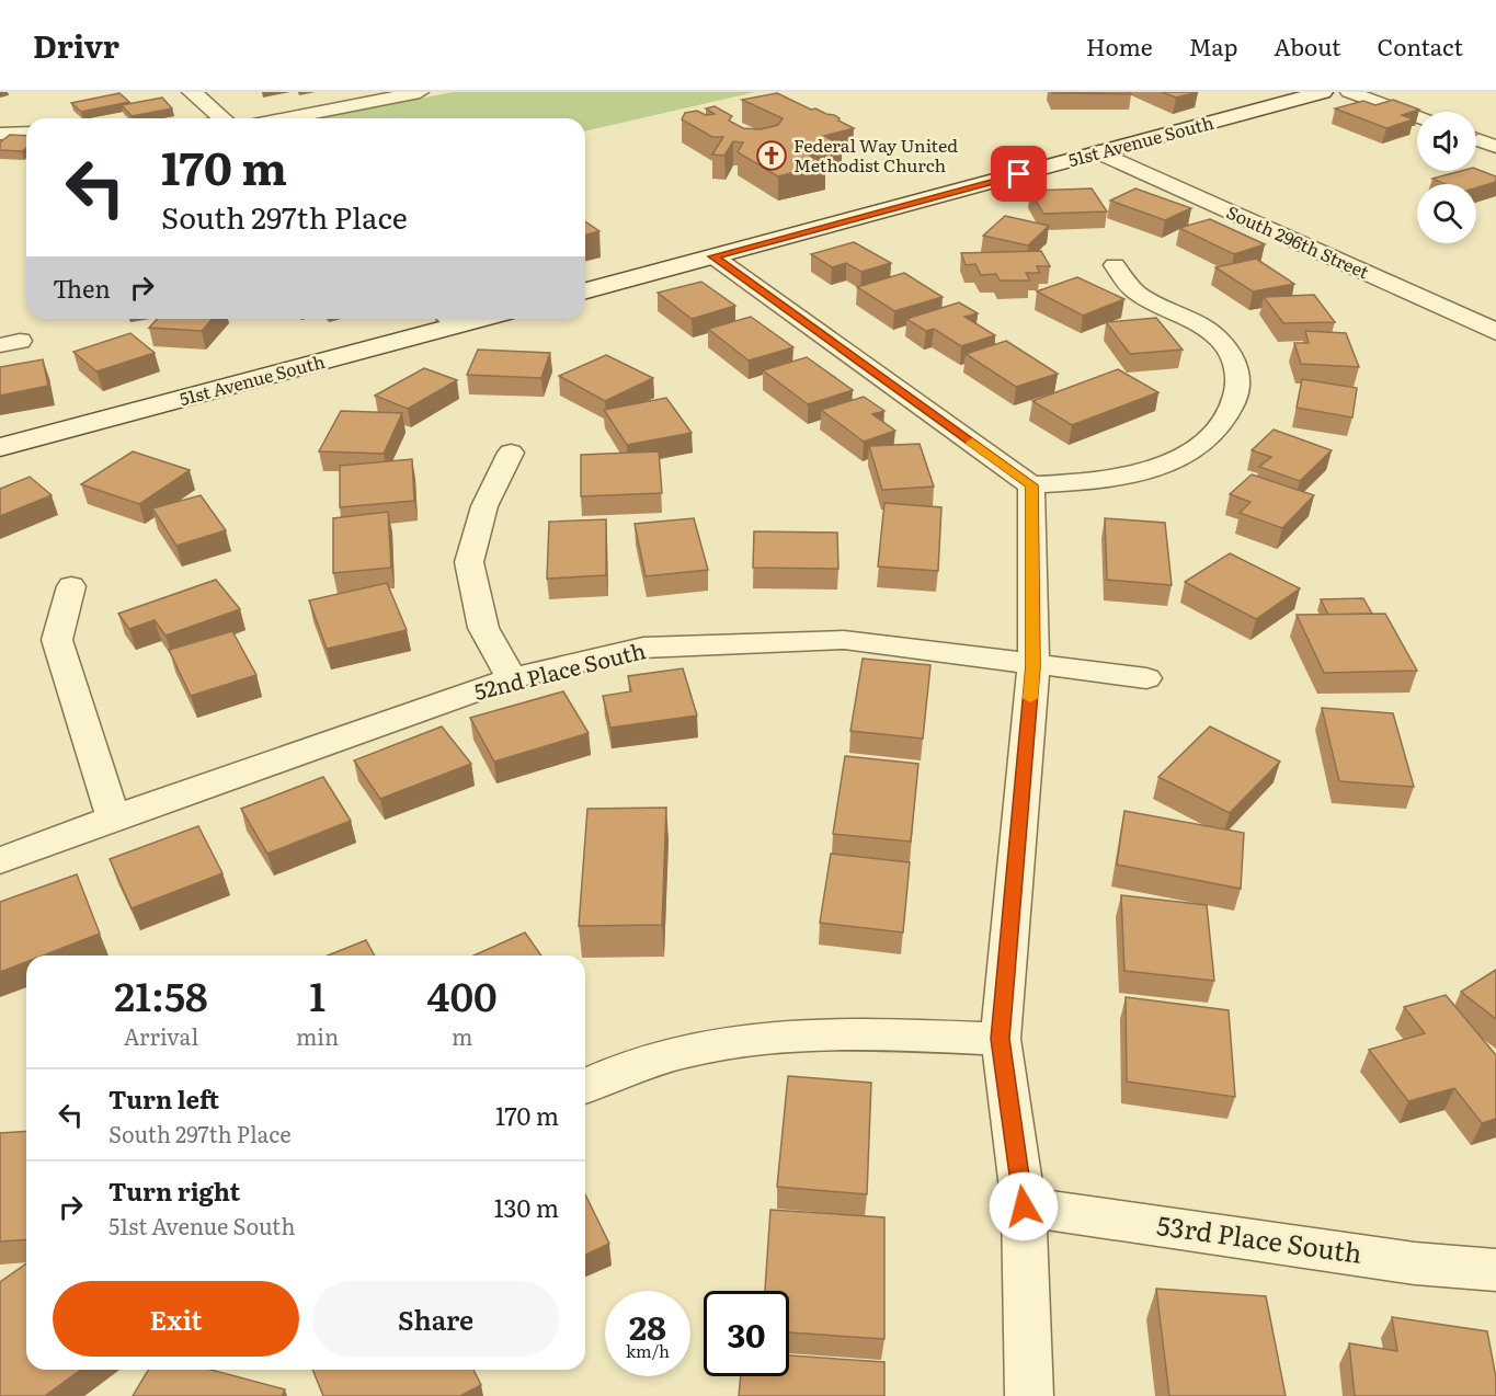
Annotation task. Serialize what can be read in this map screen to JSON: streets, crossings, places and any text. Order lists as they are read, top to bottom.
{
  "streets": {
    "main road": ["51st Avenue South", "South 296th Street"],
    "street": ["52nd Place South", "53rd Place South"]
  },
  "crossings": [
    ["51st Avenue South", "South 296th Street"]
  ],
  "places": {
    "church": ["Federal Way United Methodist Church"]
  },
  "page": {
    "header": "Drivr",
    "nav": [
      "Home",
      "Map",
      "About",
      "Contact"
    ],
    "turn": ["170 m", "South 297th Place"],
    "then": "Then",
    "eta": [
      "21:58",
      "Arrival",
      "1",
      "min",
      "400",
      "m"
    ],
    "list": [
      {
        "name": "Turn left",
        "note": "South 297th Place",
        "value": "170 m"
      },
      {
        "name": "Turn right",
        "note": "51st Avenue South",
        "value": "130 m"
      }
    ],
    "buttons": ["Exit", "Share"],
    "speed": "28 km/h",
    "limit": "30"
  }
}
